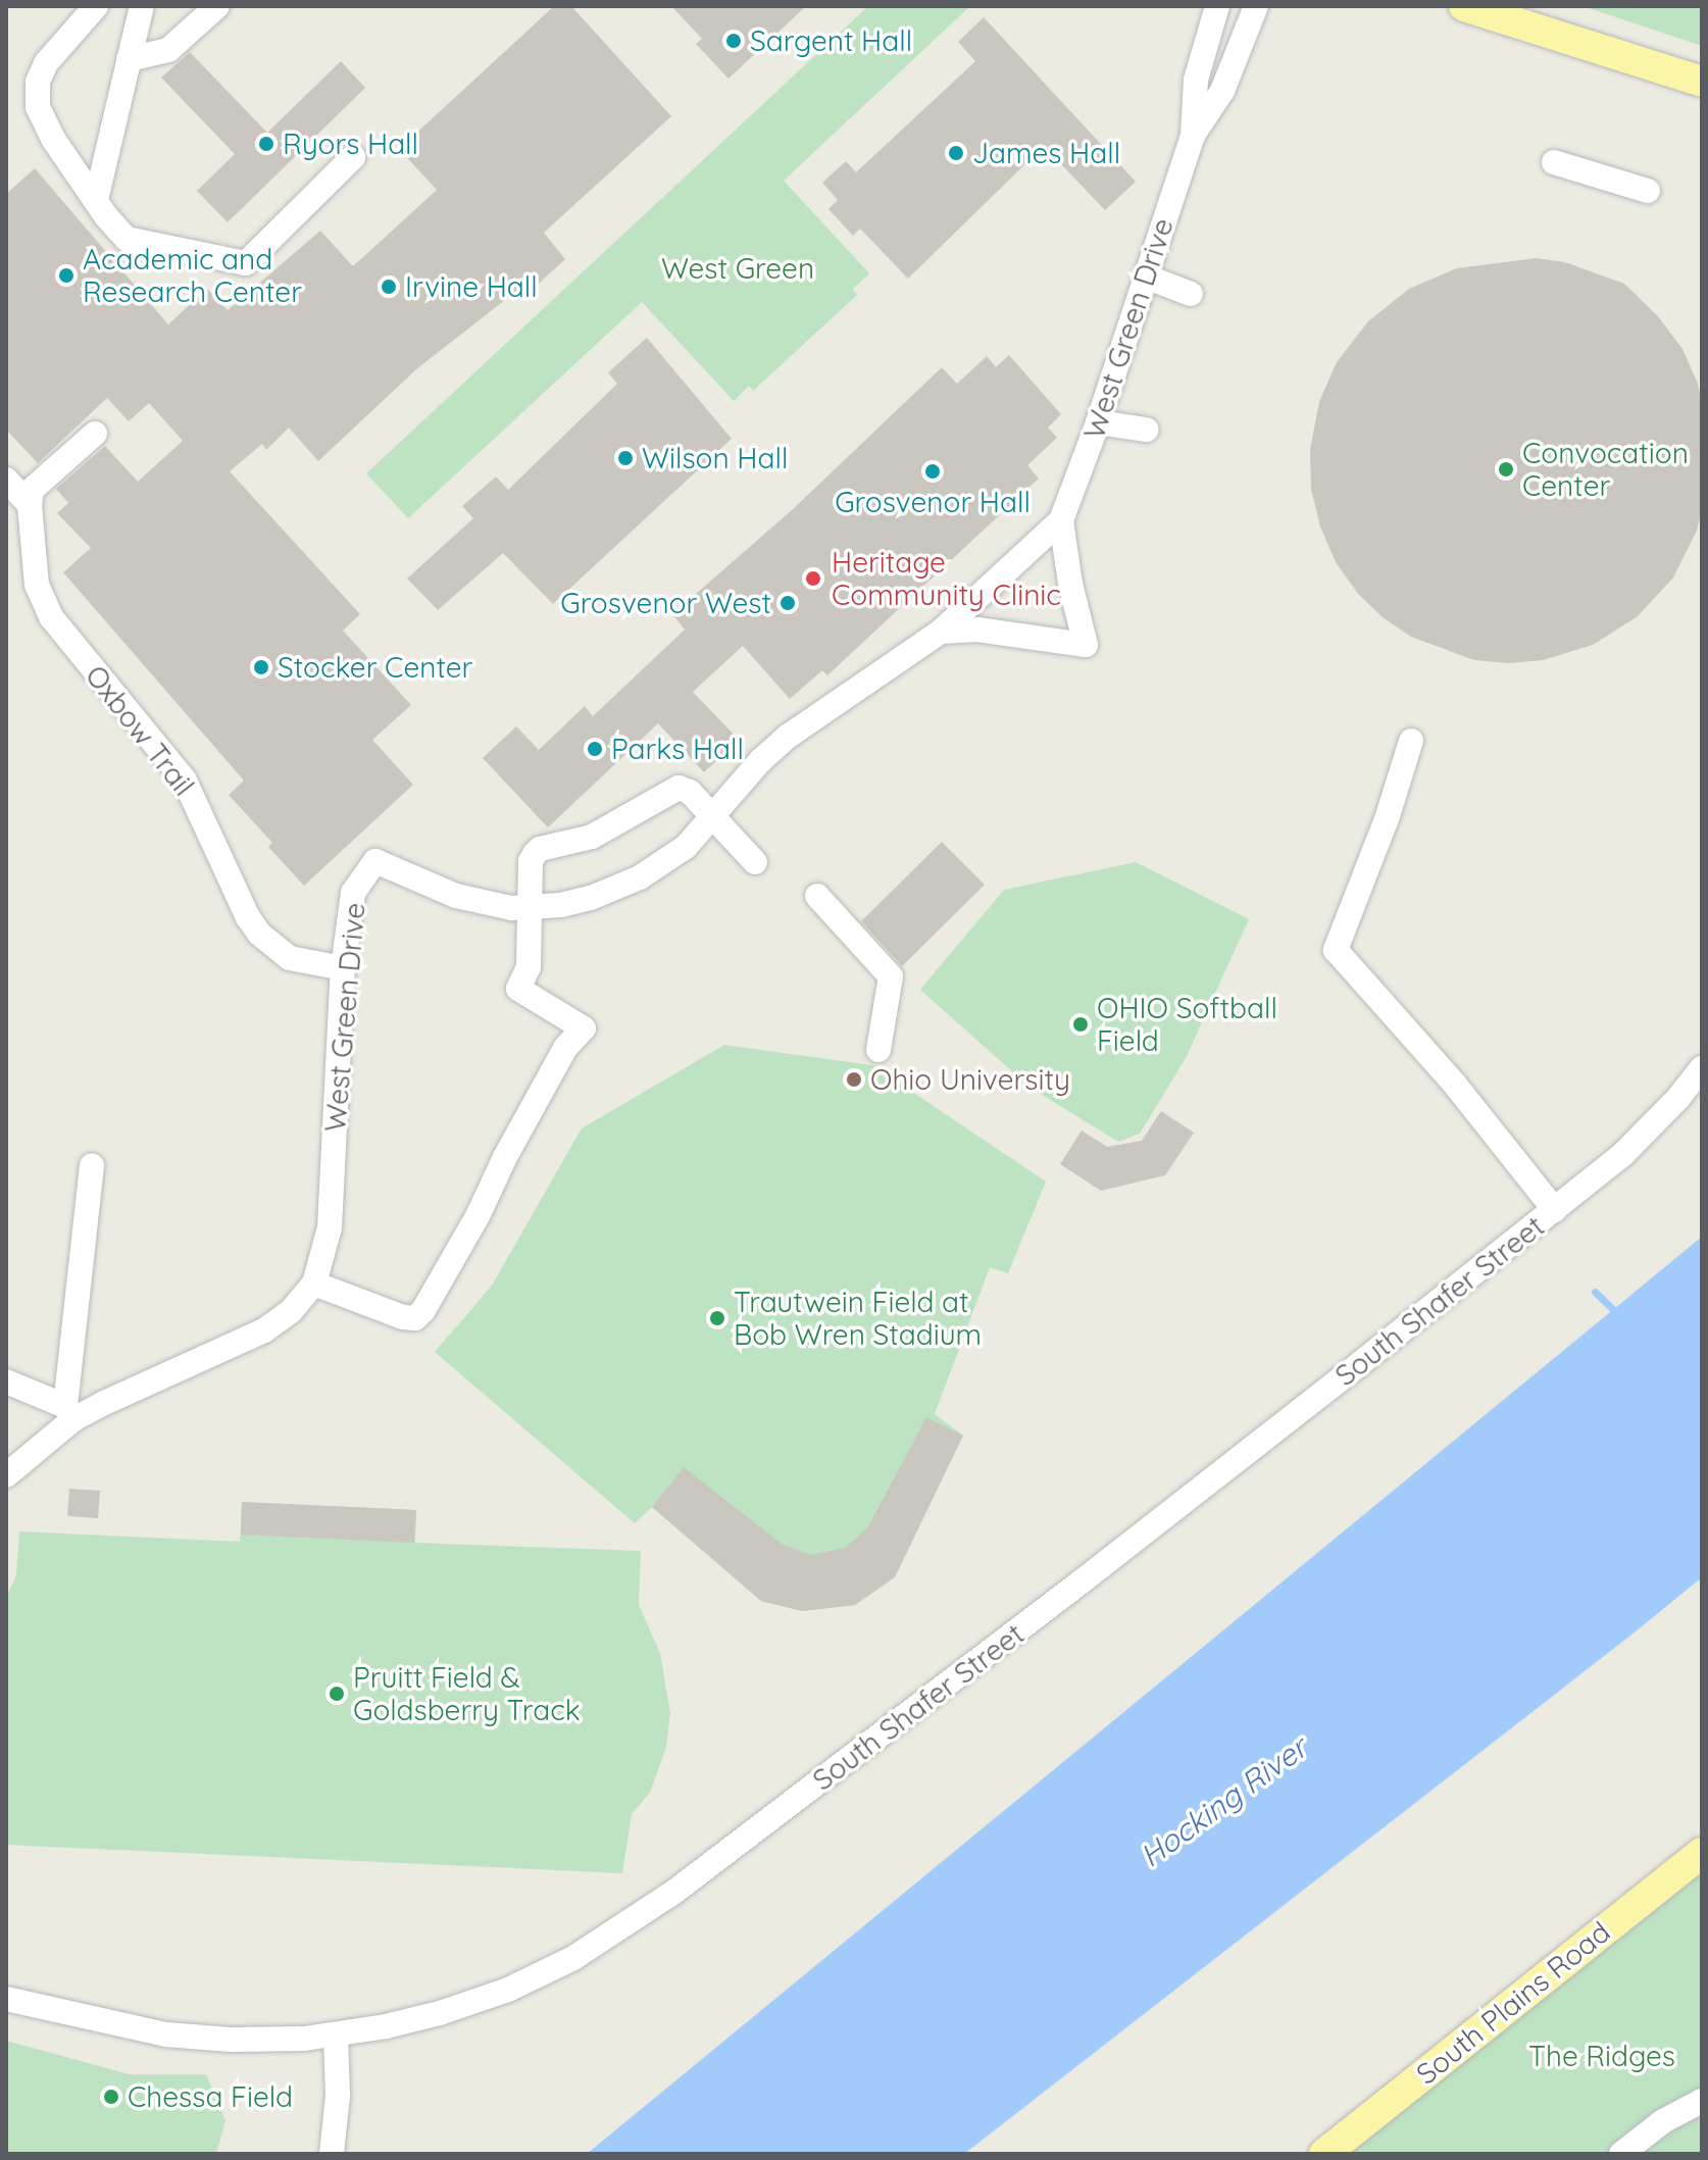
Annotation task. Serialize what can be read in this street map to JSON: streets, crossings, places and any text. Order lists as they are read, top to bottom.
{
  "streets": {
    "main road": ["South Plains Road"],
    "street": ["West Green Drive", "Oxbow Trail", "South Shafer Street"]
  },
  "crossings": [
    ["West Green Drive", "Oxbow Trail"]
  ],
  "water": ["Hocking River"],
  "parks": ["West Green", "The Ridges"],
  "places": [
    "Sargent Hall",
    "Ryors Hall",
    "James Hall",
    "Academic and Research Center",
    "Irvine Hall",
    "Wilson Hall",
    "Convocation Center",
    "Grosvenor Hall",
    "Heritage Community Clinic",
    "Grosvenor West",
    "Stocker Center",
    "Parks Hall",
    "OHIO Softball Field",
    "Ohio University",
    "Trautwein Field at Bob Wren Stadium",
    "Pruitt Field & Goldsberry Track",
    "Chessa Field"
  ]
}
